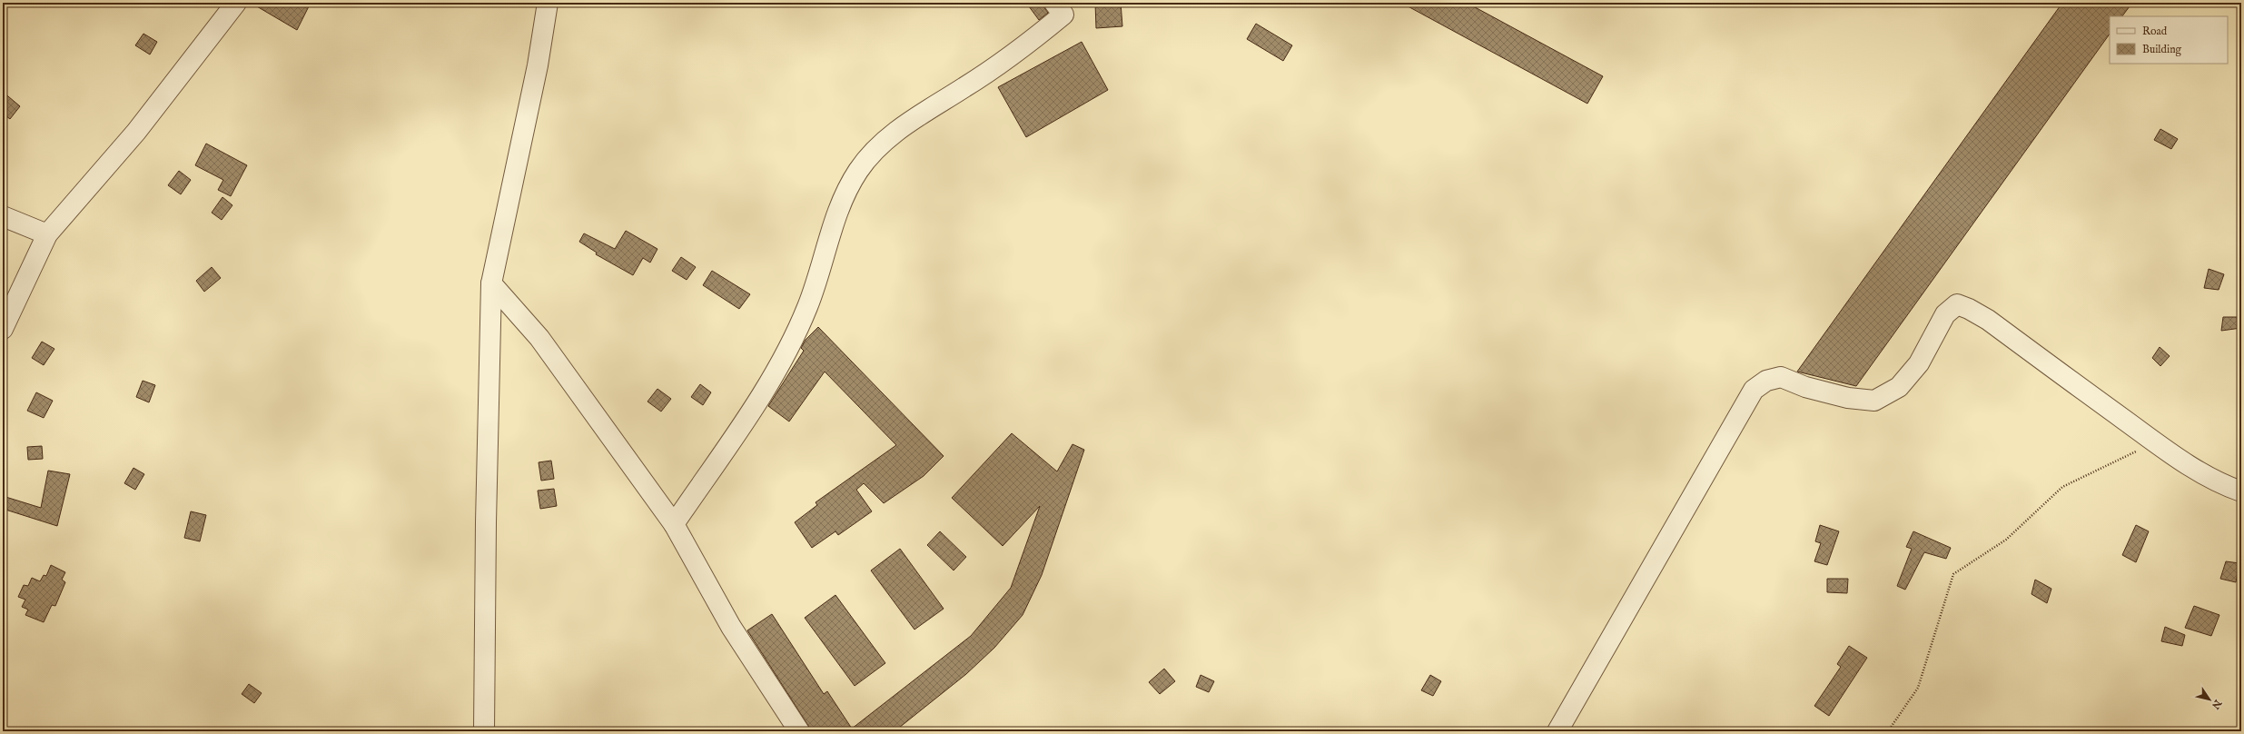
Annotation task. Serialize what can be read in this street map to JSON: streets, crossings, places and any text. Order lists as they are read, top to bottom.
{
  "legend": ["Road", "Building"],
  "north": "bottom right"
}
